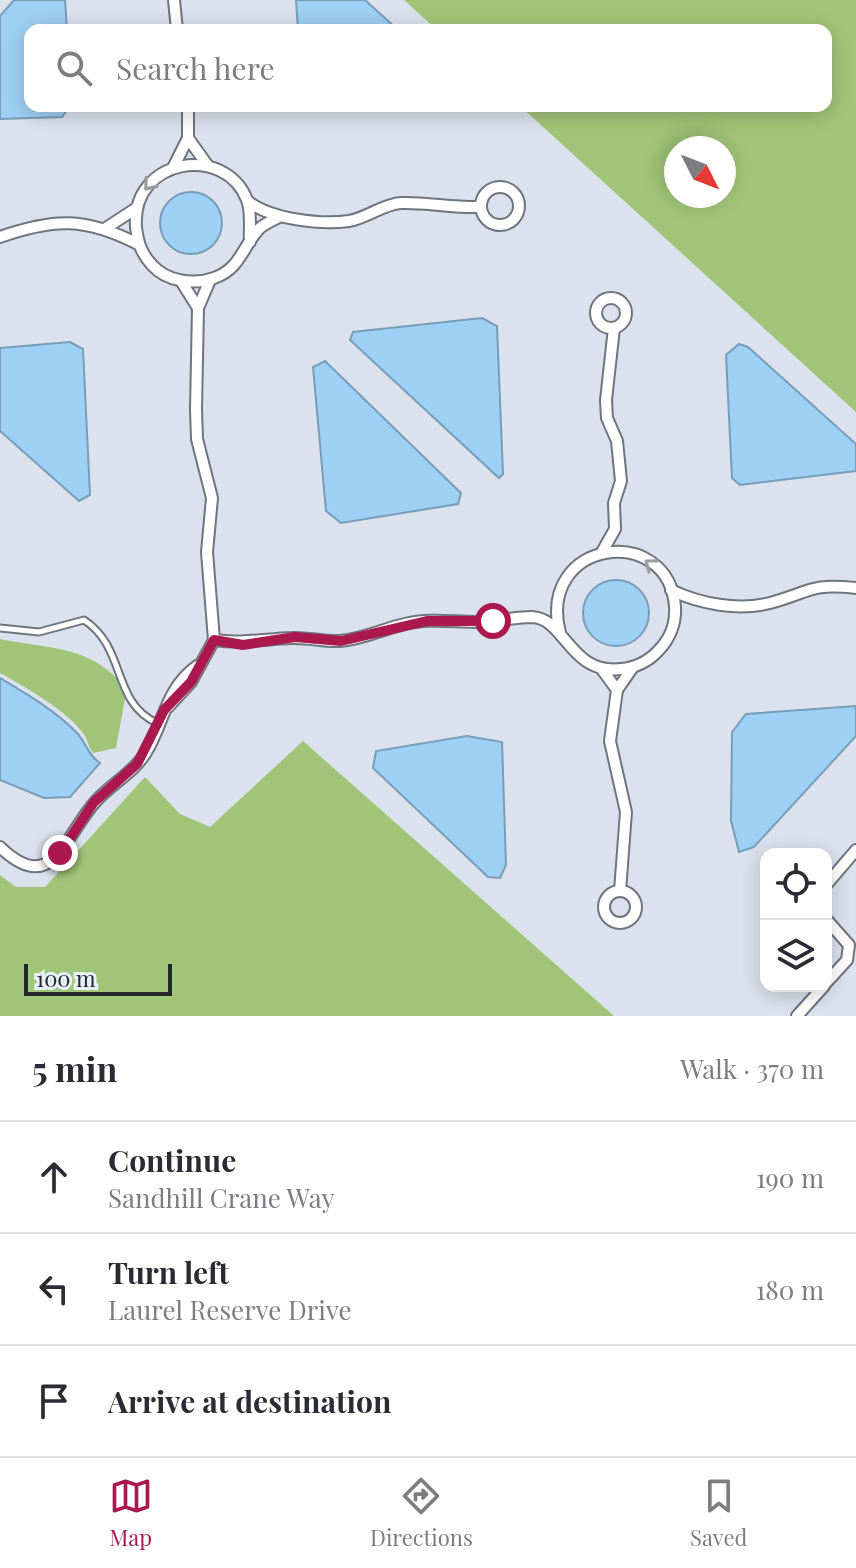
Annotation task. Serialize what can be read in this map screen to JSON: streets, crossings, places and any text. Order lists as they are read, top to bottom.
{
  "scale_bar": "100 m",
  "north": "bottom right",
  "page": {
    "search": "Search here",
    "scale": "100 m",
    "heading": ["5 min", "Walk · 370 m"],
    "list": [
      ["Continue", "Sandhill Crane Way", "190 m"],
      ["Turn left", "Laurel Reserve Drive", "180 m"],
      "Arrive at destination"
    ],
    "nav": ["Map", "Directions", "Saved"]
  }
}
